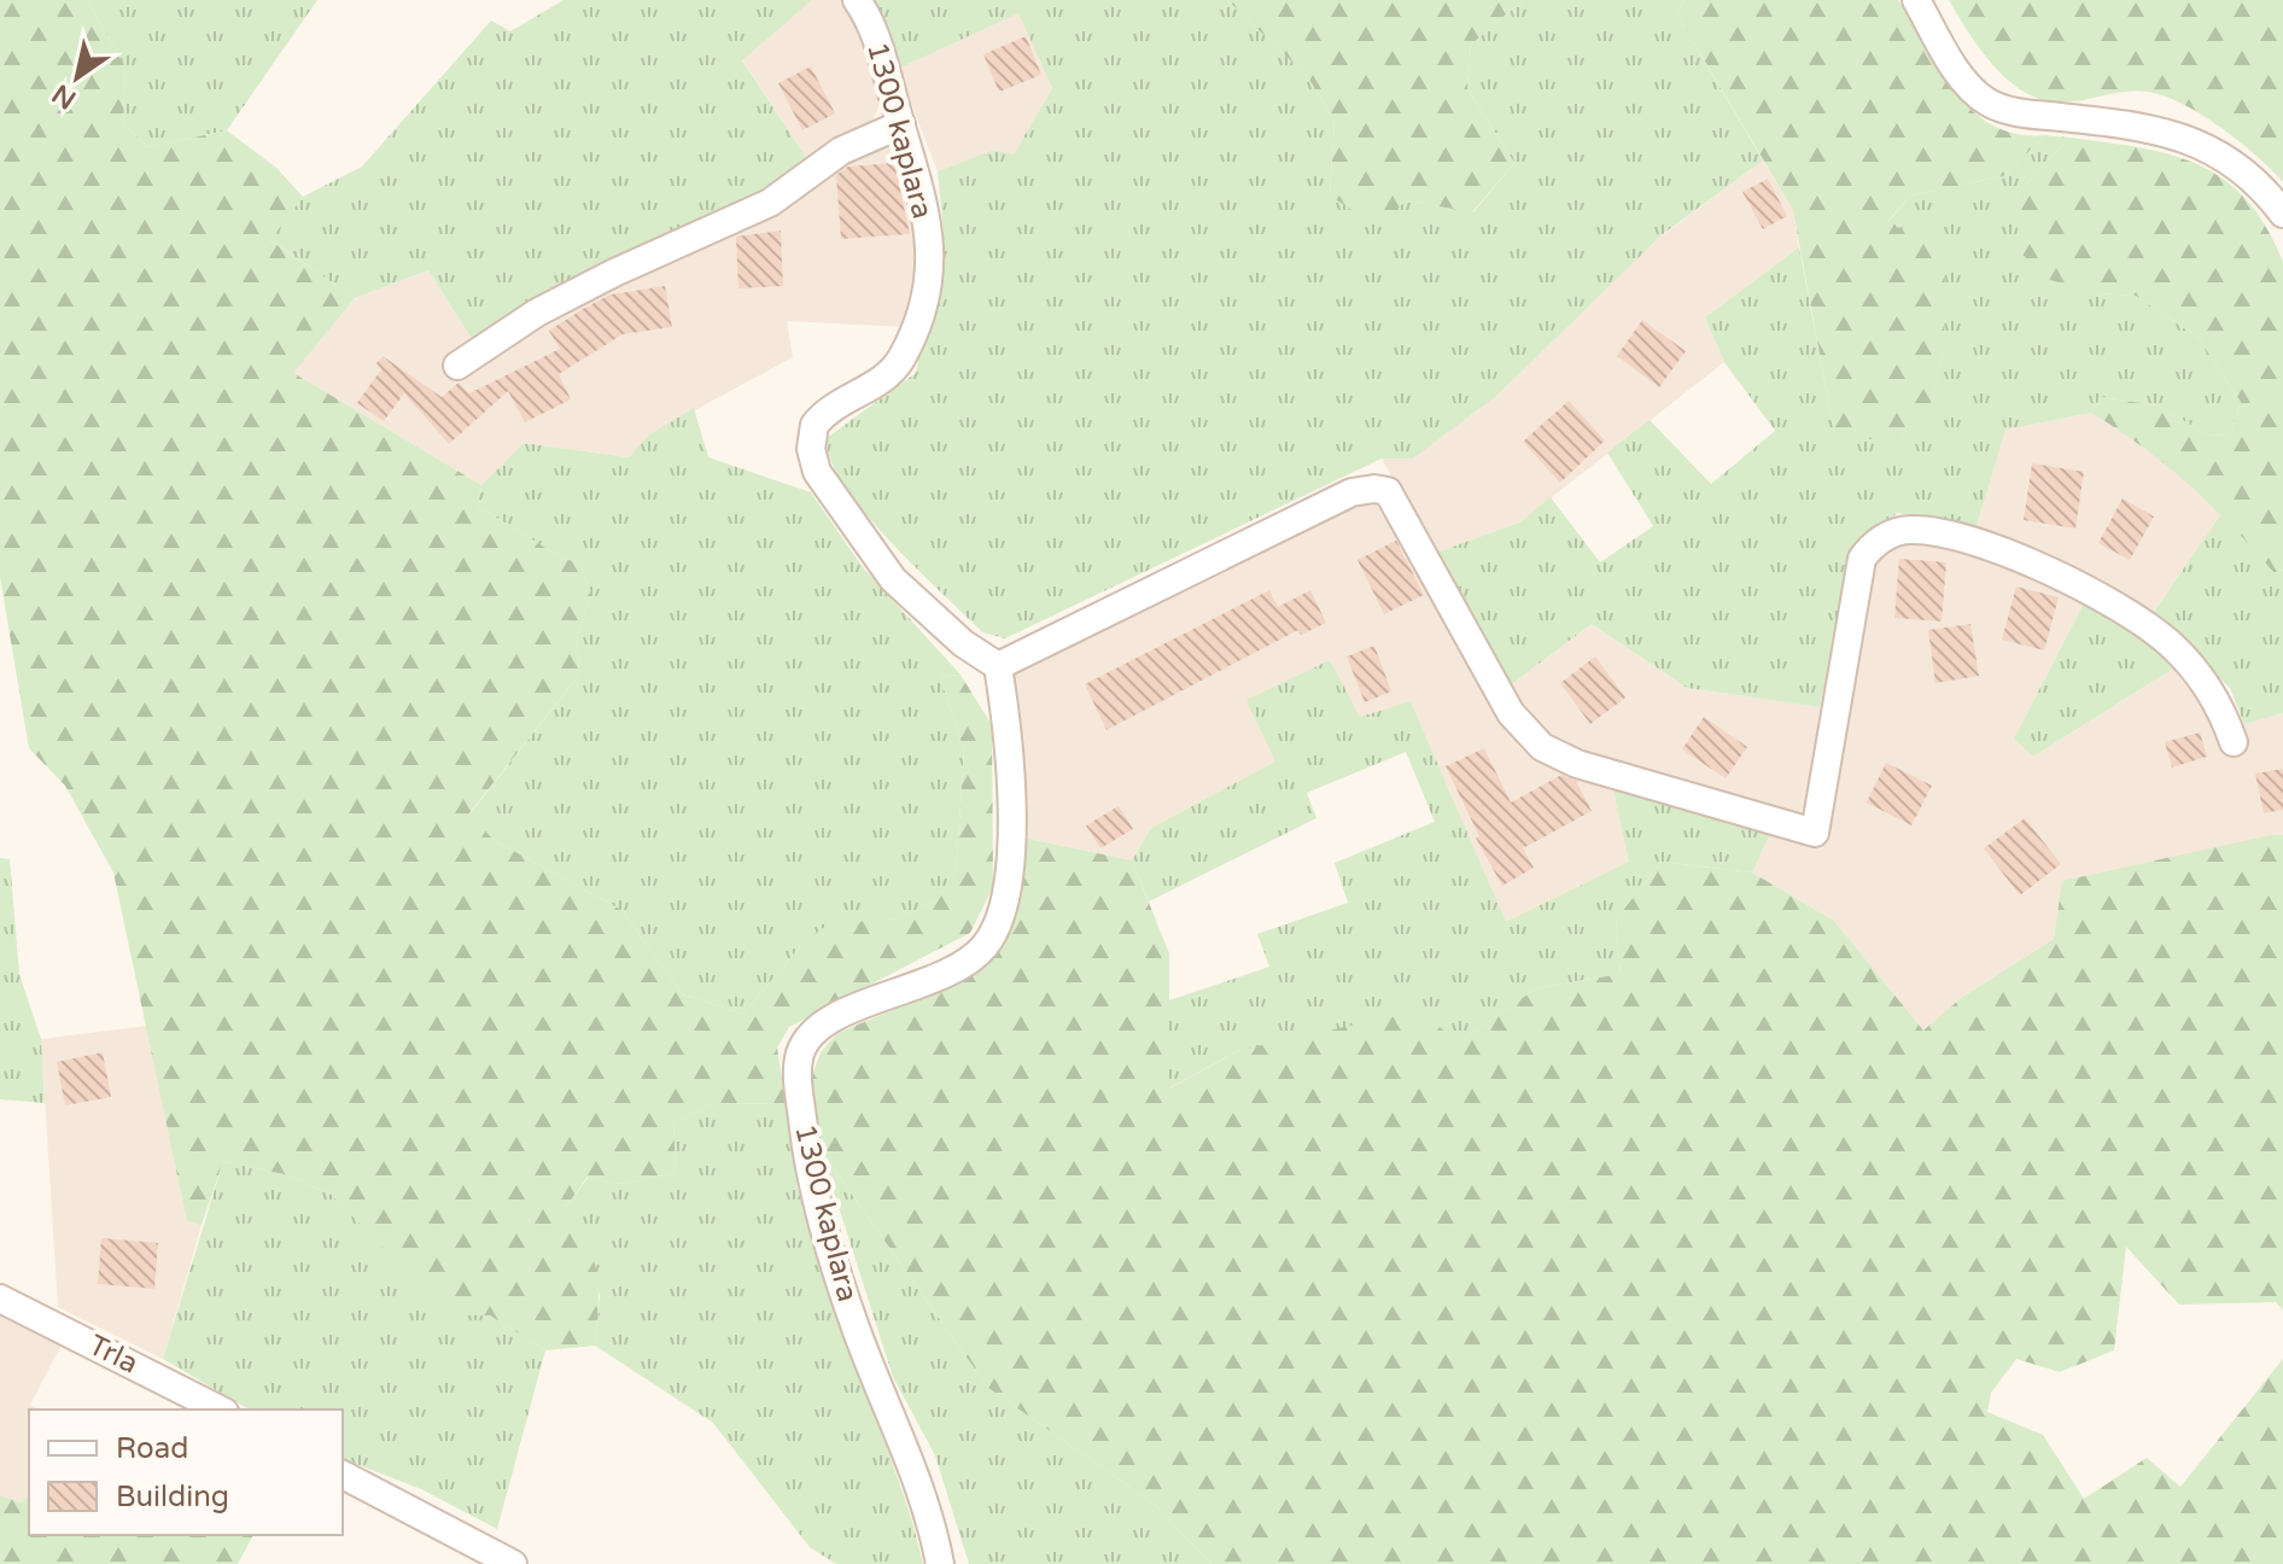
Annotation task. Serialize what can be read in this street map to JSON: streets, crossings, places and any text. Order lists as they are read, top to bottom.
{
  "streets": {
    "street": ["1300 kaplara", "Trla"]
  },
  "legend": ["Road", "Building"],
  "north": "bottom left"
}
